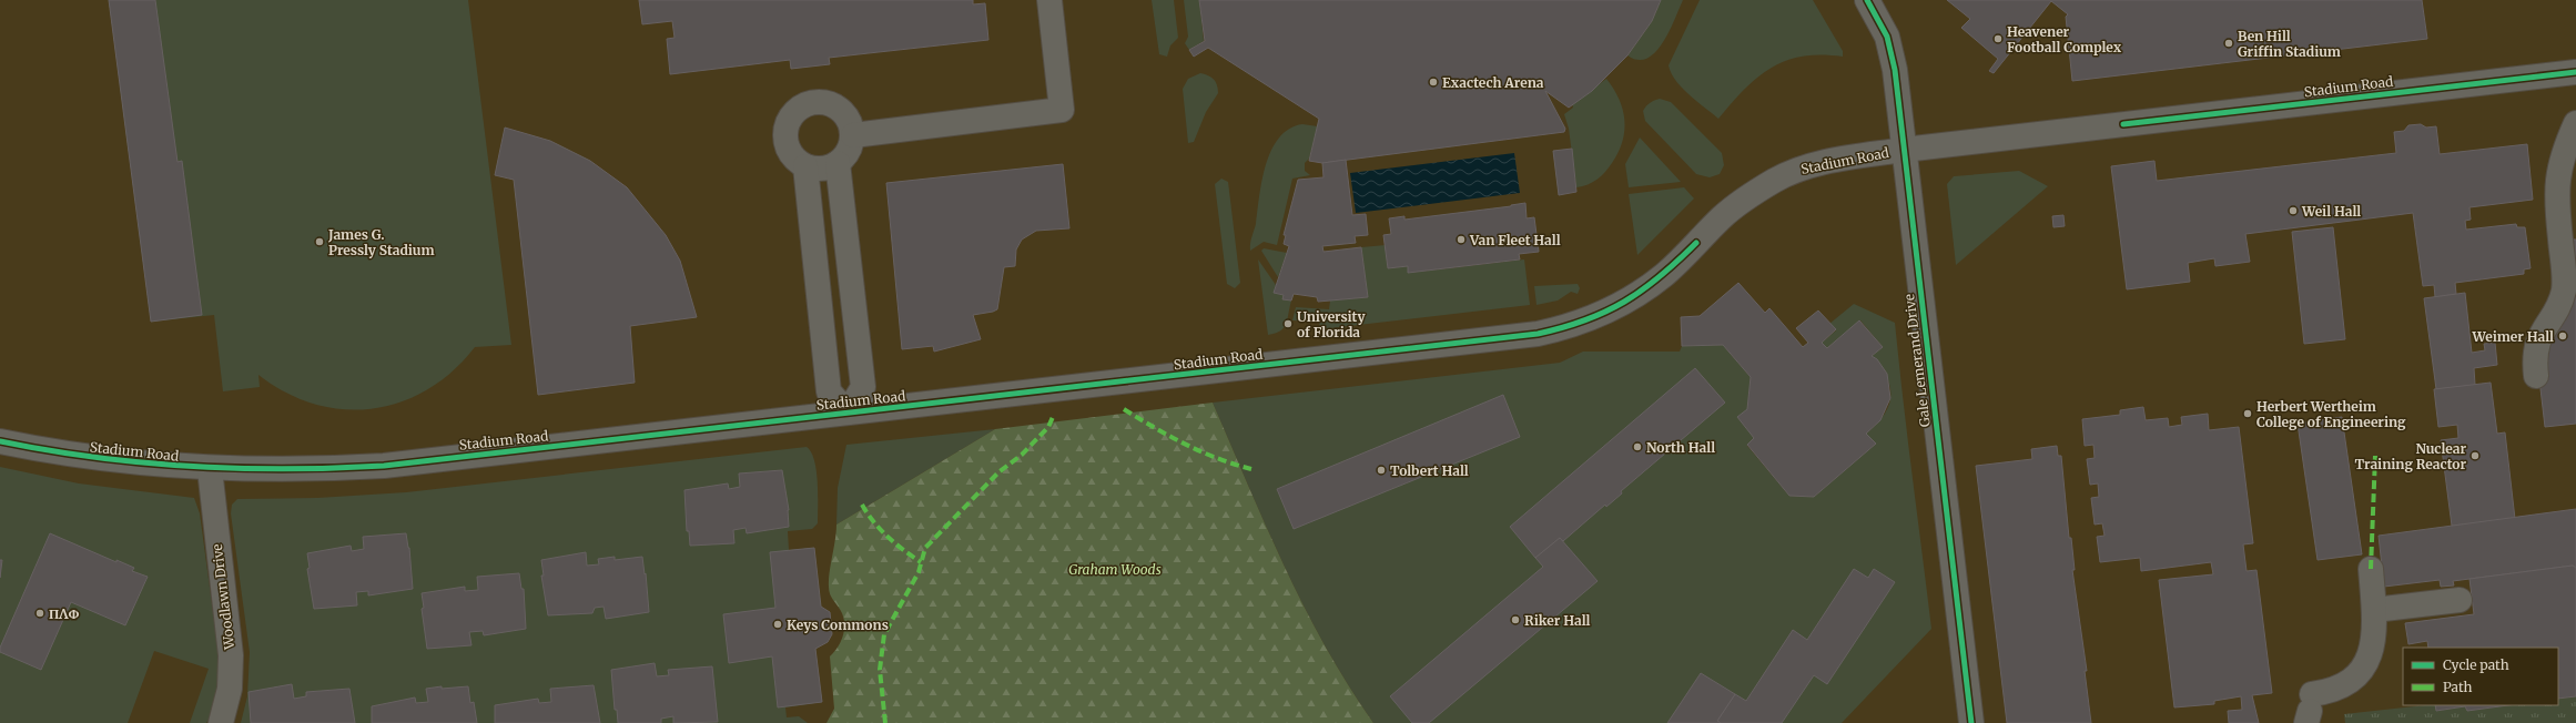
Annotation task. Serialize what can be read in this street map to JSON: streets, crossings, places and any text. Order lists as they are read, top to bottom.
{
  "streets": {
    "street": ["Stadium Road", "Gale Lemerand Drive", "Woodlawn Drive"]
  },
  "crossings": [
    ["Stadium Road", "Gale Lemerand Drive"],
    ["Stadium Road", "Woodlawn Drive"]
  ],
  "parks": ["Graham Woods"],
  "places": [
    "Heavener Football Complex",
    "Ben Hill Griffin Stadium",
    "Exactech Arena",
    "Weil Hall",
    "Van Fleet Hall",
    "James G. Pressly Stadium",
    "University of Florida",
    "Weimer Hall",
    "Herbert Wertheim College of Engineering",
    "North Hall",
    "Nuclear Training Reactor",
    "Tolbert Hall",
    "ΠΛΦ",
    "Riker Hall",
    "Keys Commons"
  ],
  "legend": ["Cycle path", "Path"]
}
